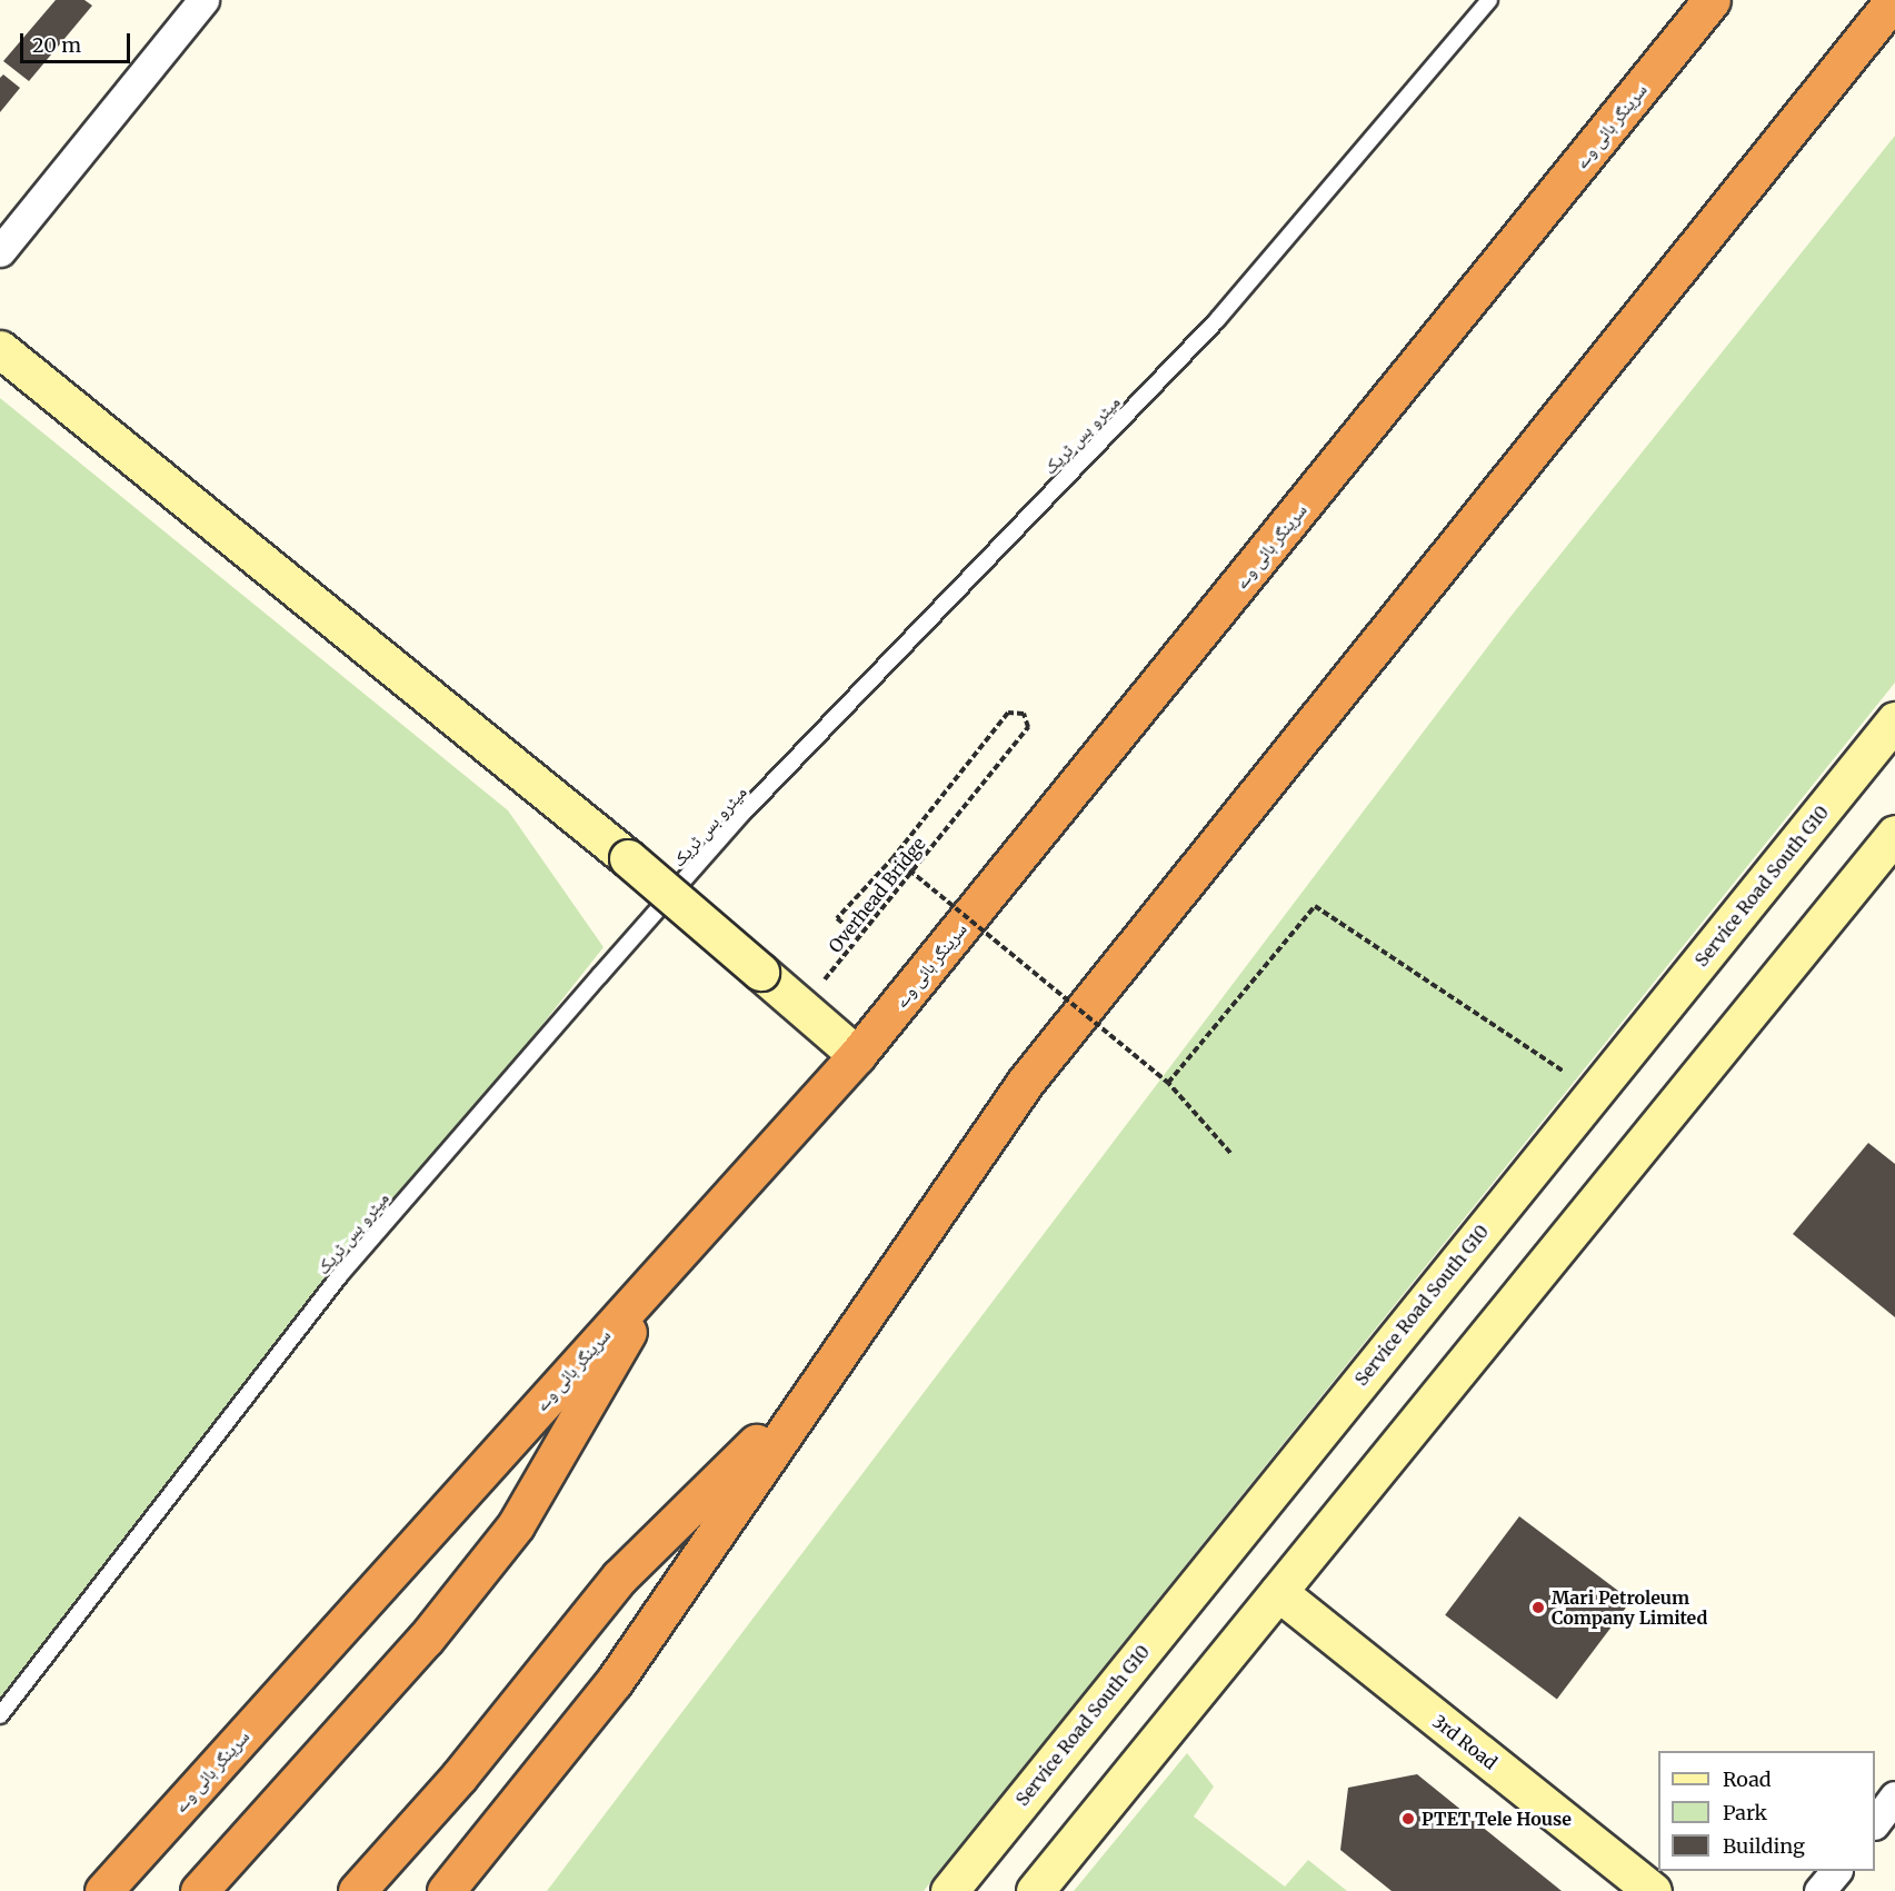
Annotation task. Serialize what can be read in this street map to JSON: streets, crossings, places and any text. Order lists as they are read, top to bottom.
{
  "streets": {
    "highway": ["سرینگر ہائی وے"],
    "main road": ["Service Road South G10", "3rd Road"],
    "lane": ["میٹرو بس ٹریک"],
    "path": ["Overhead Bridge"]
  },
  "places": ["Mari Petroleum Company Limited", "PTET Tele House"],
  "legend": ["Road", "Park", "Building"],
  "scale_bar": "20 m"
}
